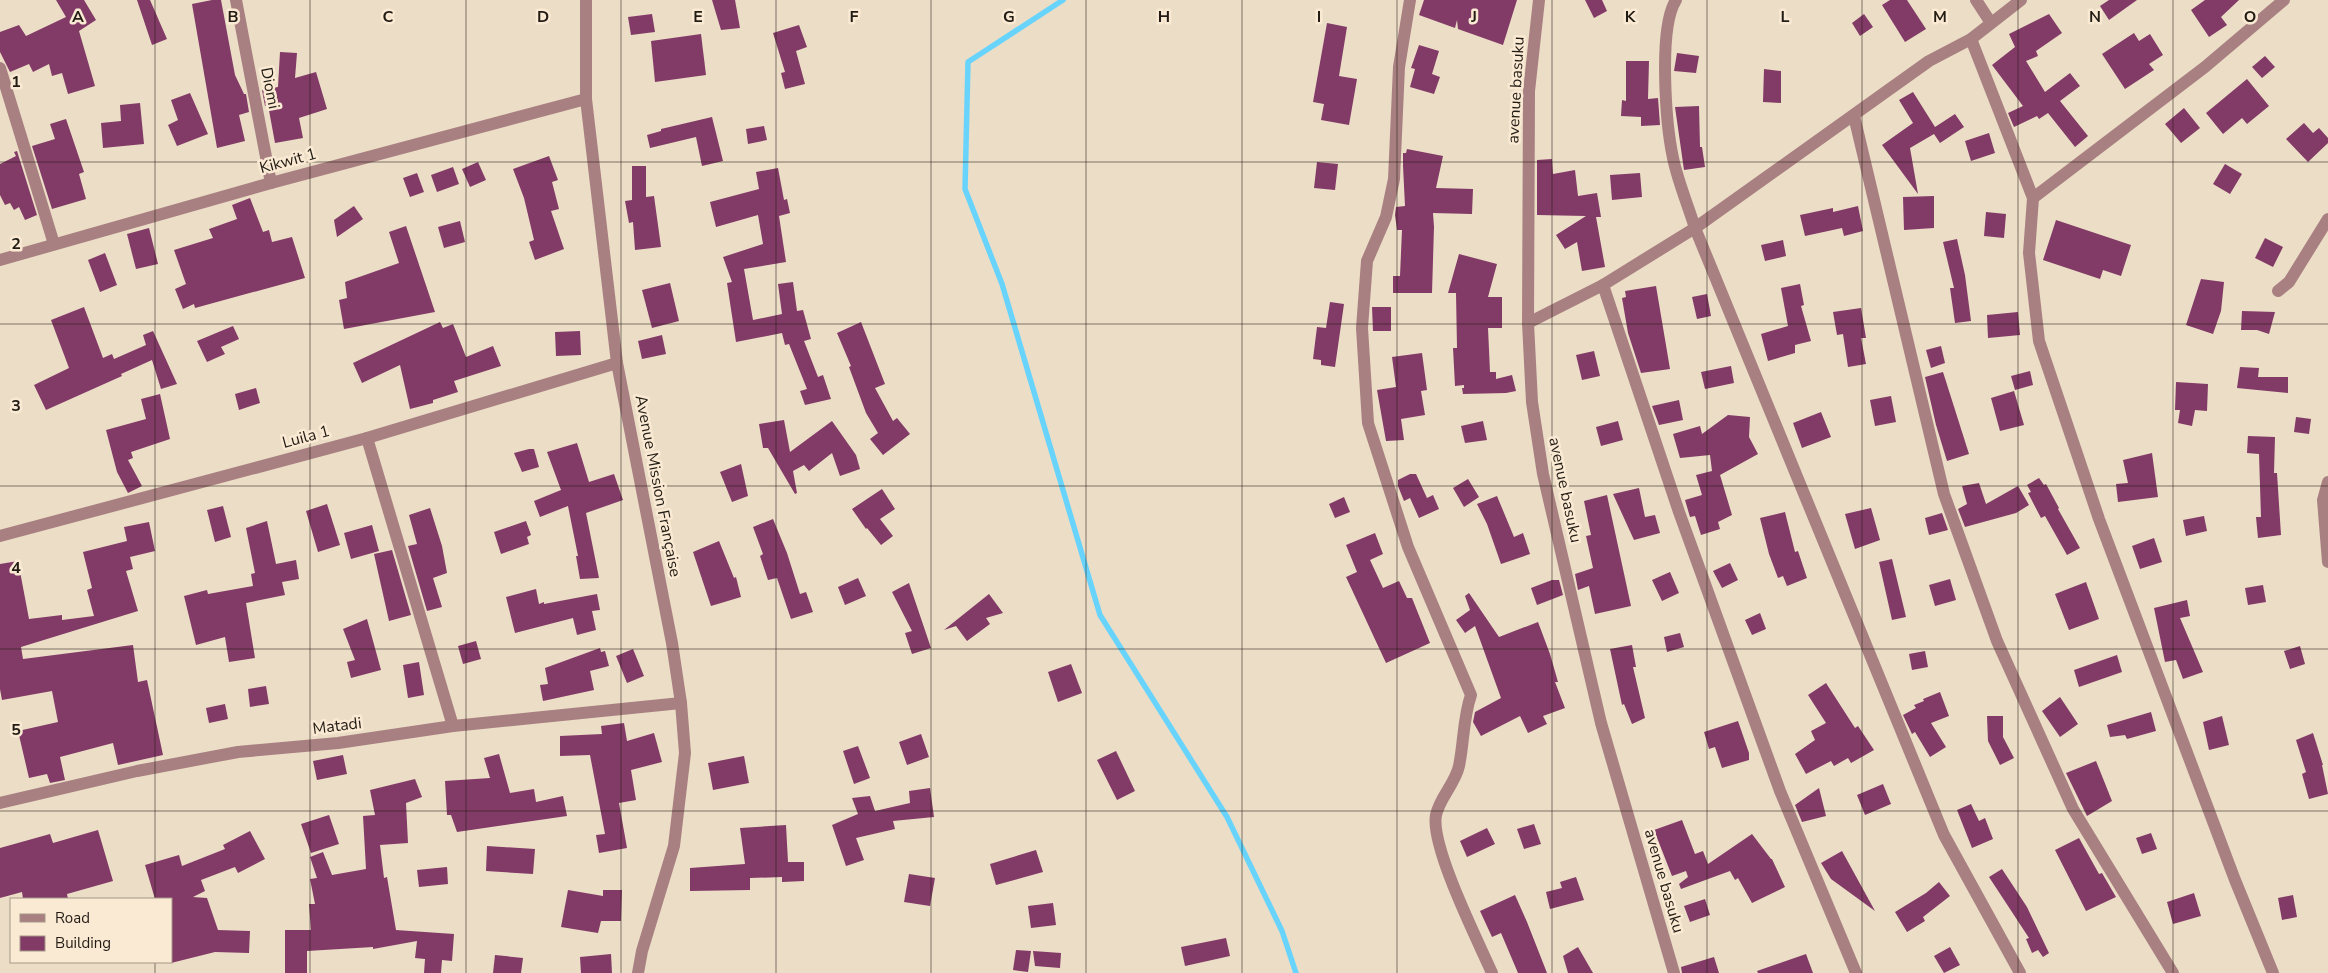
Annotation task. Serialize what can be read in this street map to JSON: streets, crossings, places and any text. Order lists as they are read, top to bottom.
{
  "streets": {
    "street": [
      "Diomi",
      "avenue basuku",
      "Kikwit 1",
      "Luila 1",
      "Avenue Mission Française",
      "Matadi"
    ]
  },
  "crossings": [
    ["Diomi", "Kikwit 1"],
    ["Kikwit 1", "Avenue Mission Française"],
    ["Luila 1", "Avenue Mission Française"],
    ["Avenue Mission Française", "Matadi"]
  ],
  "legend": ["Road", "Building"],
  "grid": {
    "columns": [
      "A",
      "B",
      "C",
      "D",
      "E",
      "F",
      "G",
      "H",
      "I",
      "J",
      "K",
      "L",
      "M",
      "N",
      "O"
    ],
    "rows": [
      "1",
      "2",
      "3",
      "4",
      "5"
    ]
  }
}
